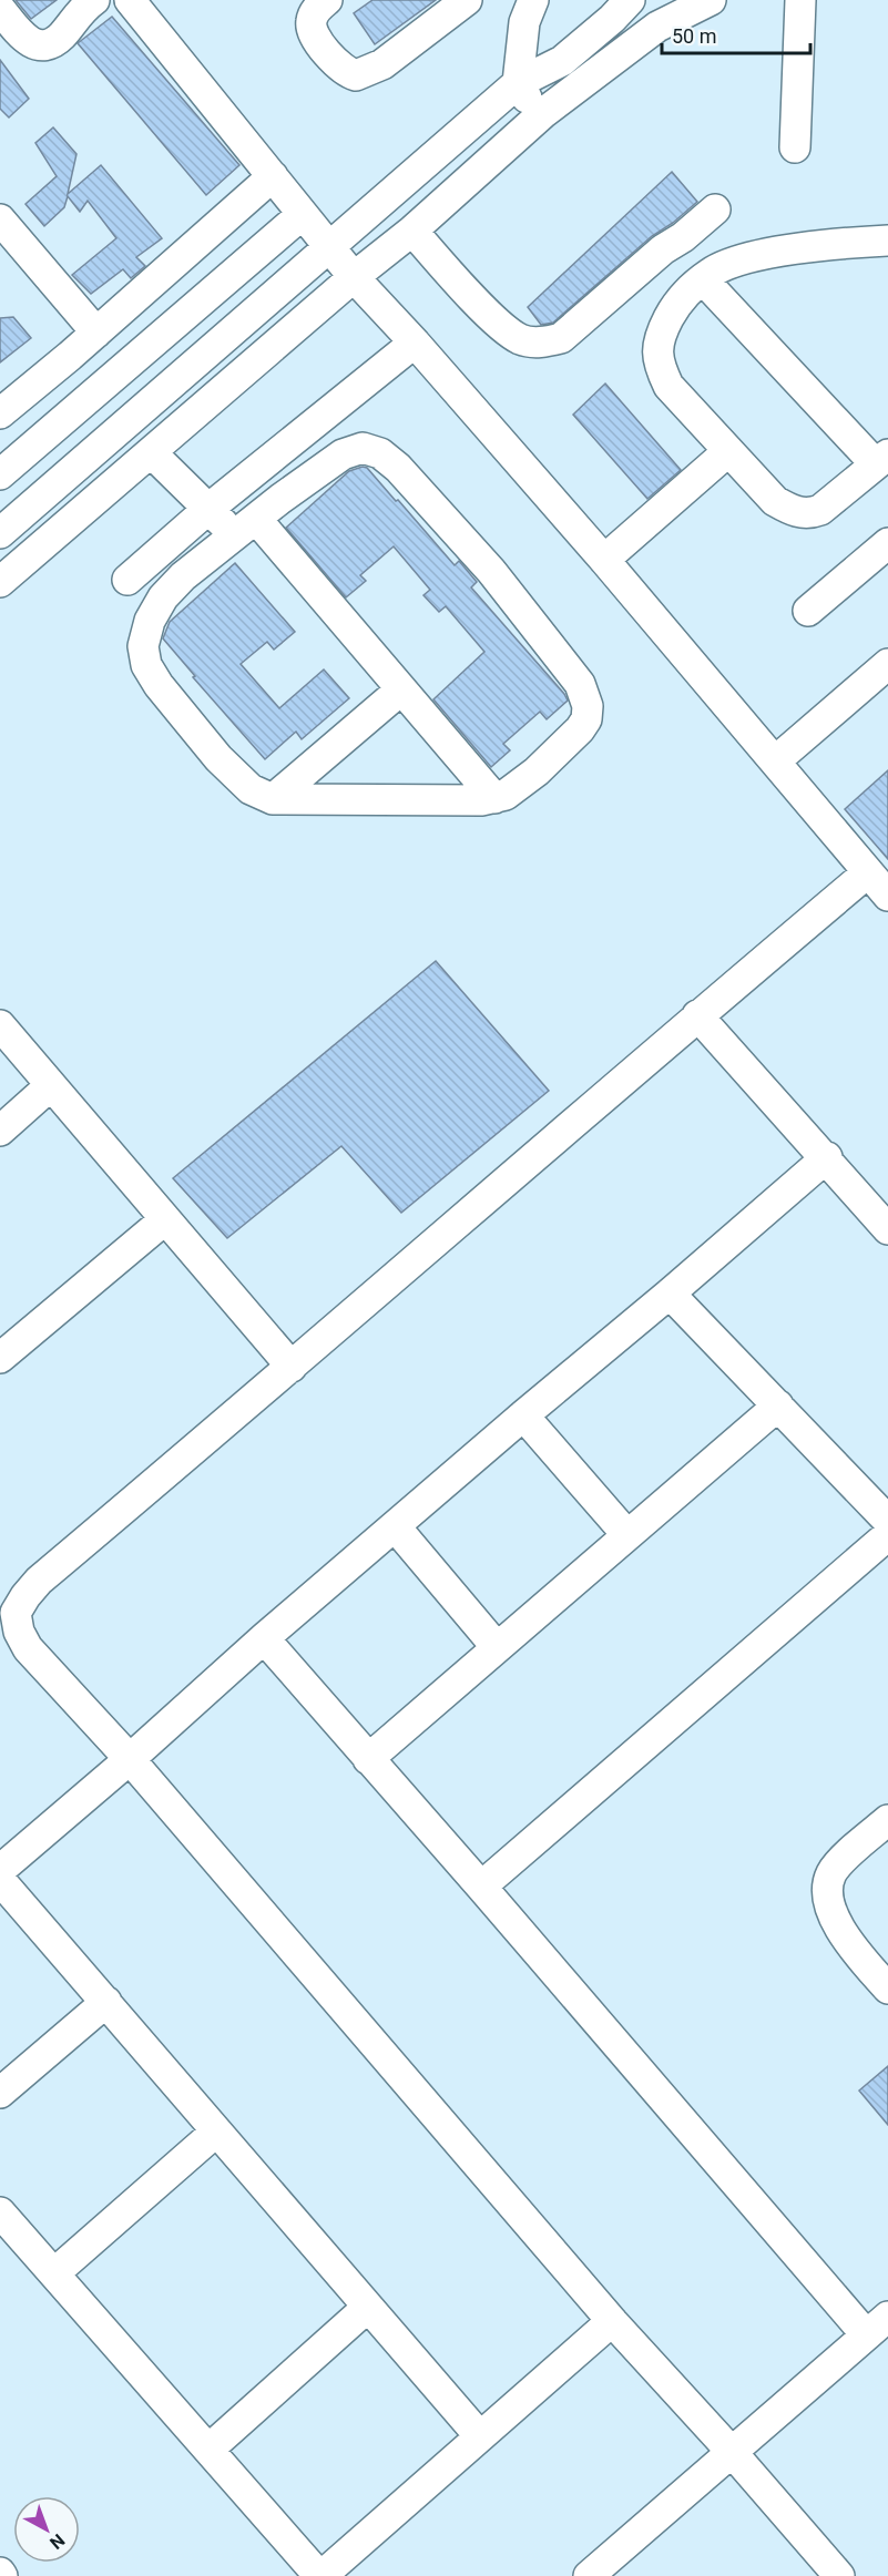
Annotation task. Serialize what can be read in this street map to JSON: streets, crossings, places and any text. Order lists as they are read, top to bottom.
{
  "scale_bar": "50 m",
  "north": "bottom right"
}
